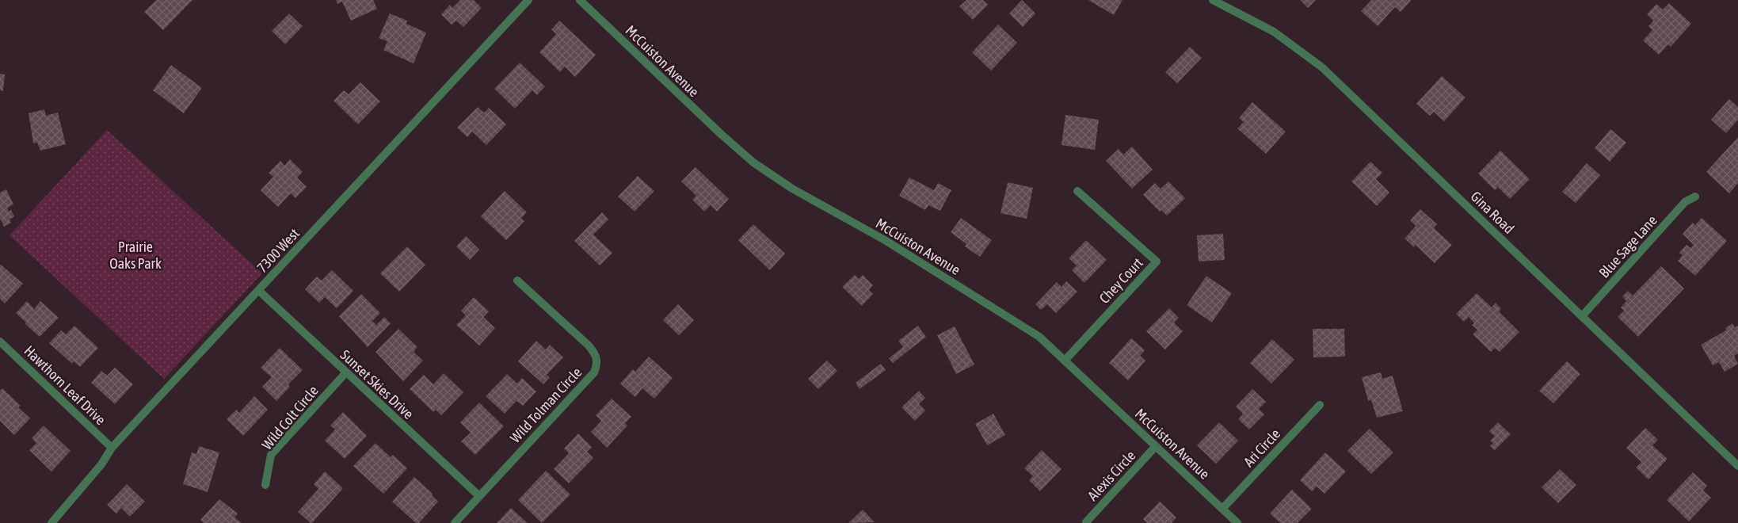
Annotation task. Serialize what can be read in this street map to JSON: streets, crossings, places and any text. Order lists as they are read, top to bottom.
{
  "streets": {
    "street": [
      "McCuiston Avenue",
      "Gina Road",
      "Blue Sage Lane",
      "7300 West",
      "Chey Court",
      "Sunset Skies Drive",
      "Hawthorn Leaf Drive",
      "Wild Tolman Circle",
      "Wild Colt Circle",
      "Ari Circle",
      "Alexis Circle"
    ]
  },
  "crossings": [
    ["McCuiston Avenue", "Chey Court"],
    ["McCuiston Avenue", "Ari Circle"],
    ["McCuiston Avenue", "Alexis Circle"],
    ["Gina Road", "Blue Sage Lane"],
    ["7300 West", "Sunset Skies Drive"],
    ["7300 West", "Hawthorn Leaf Drive"],
    ["Sunset Skies Drive", "Wild Tolman Circle"],
    ["Sunset Skies Drive", "Wild Colt Circle"]
  ],
  "parks": ["Prairie Oaks Park"]
}
